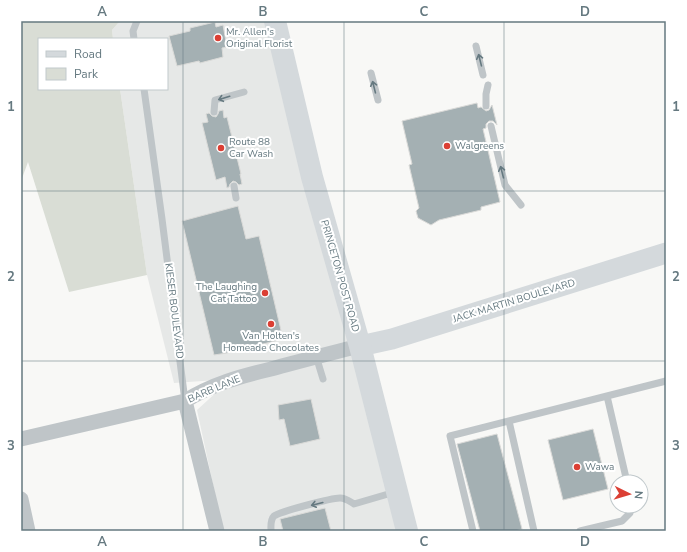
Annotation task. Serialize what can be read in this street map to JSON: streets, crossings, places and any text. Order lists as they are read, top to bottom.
{
  "streets": {
    "main road": ["PRINCETON POST ROAD"],
    "street": ["JACK MARTIN BOULEVARD", "KIESER BOULEVARD", "BARB LANE"]
  },
  "crossings": [
    ["PRINCETON POST ROAD", "JACK MARTIN BOULEVARD"],
    ["PRINCETON POST ROAD", "BARB LANE"],
    ["JACK MARTIN BOULEVARD", "BARB LANE"],
    ["KIESER BOULEVARD", "BARB LANE"]
  ],
  "places": [
    "Mr. Allen's Original Florist",
    "Walgreens",
    "Route 88 Car Wash",
    "The Laughing Cat Tattoo",
    "Van Holten's Homeade Chocolates",
    "Wawa"
  ],
  "legend": ["Road", "Park"],
  "north": "right",
  "grid": {
    "columns": [
      "A",
      "B",
      "C",
      "D"
    ],
    "rows": ["1", "2", "3"]
  }
}
